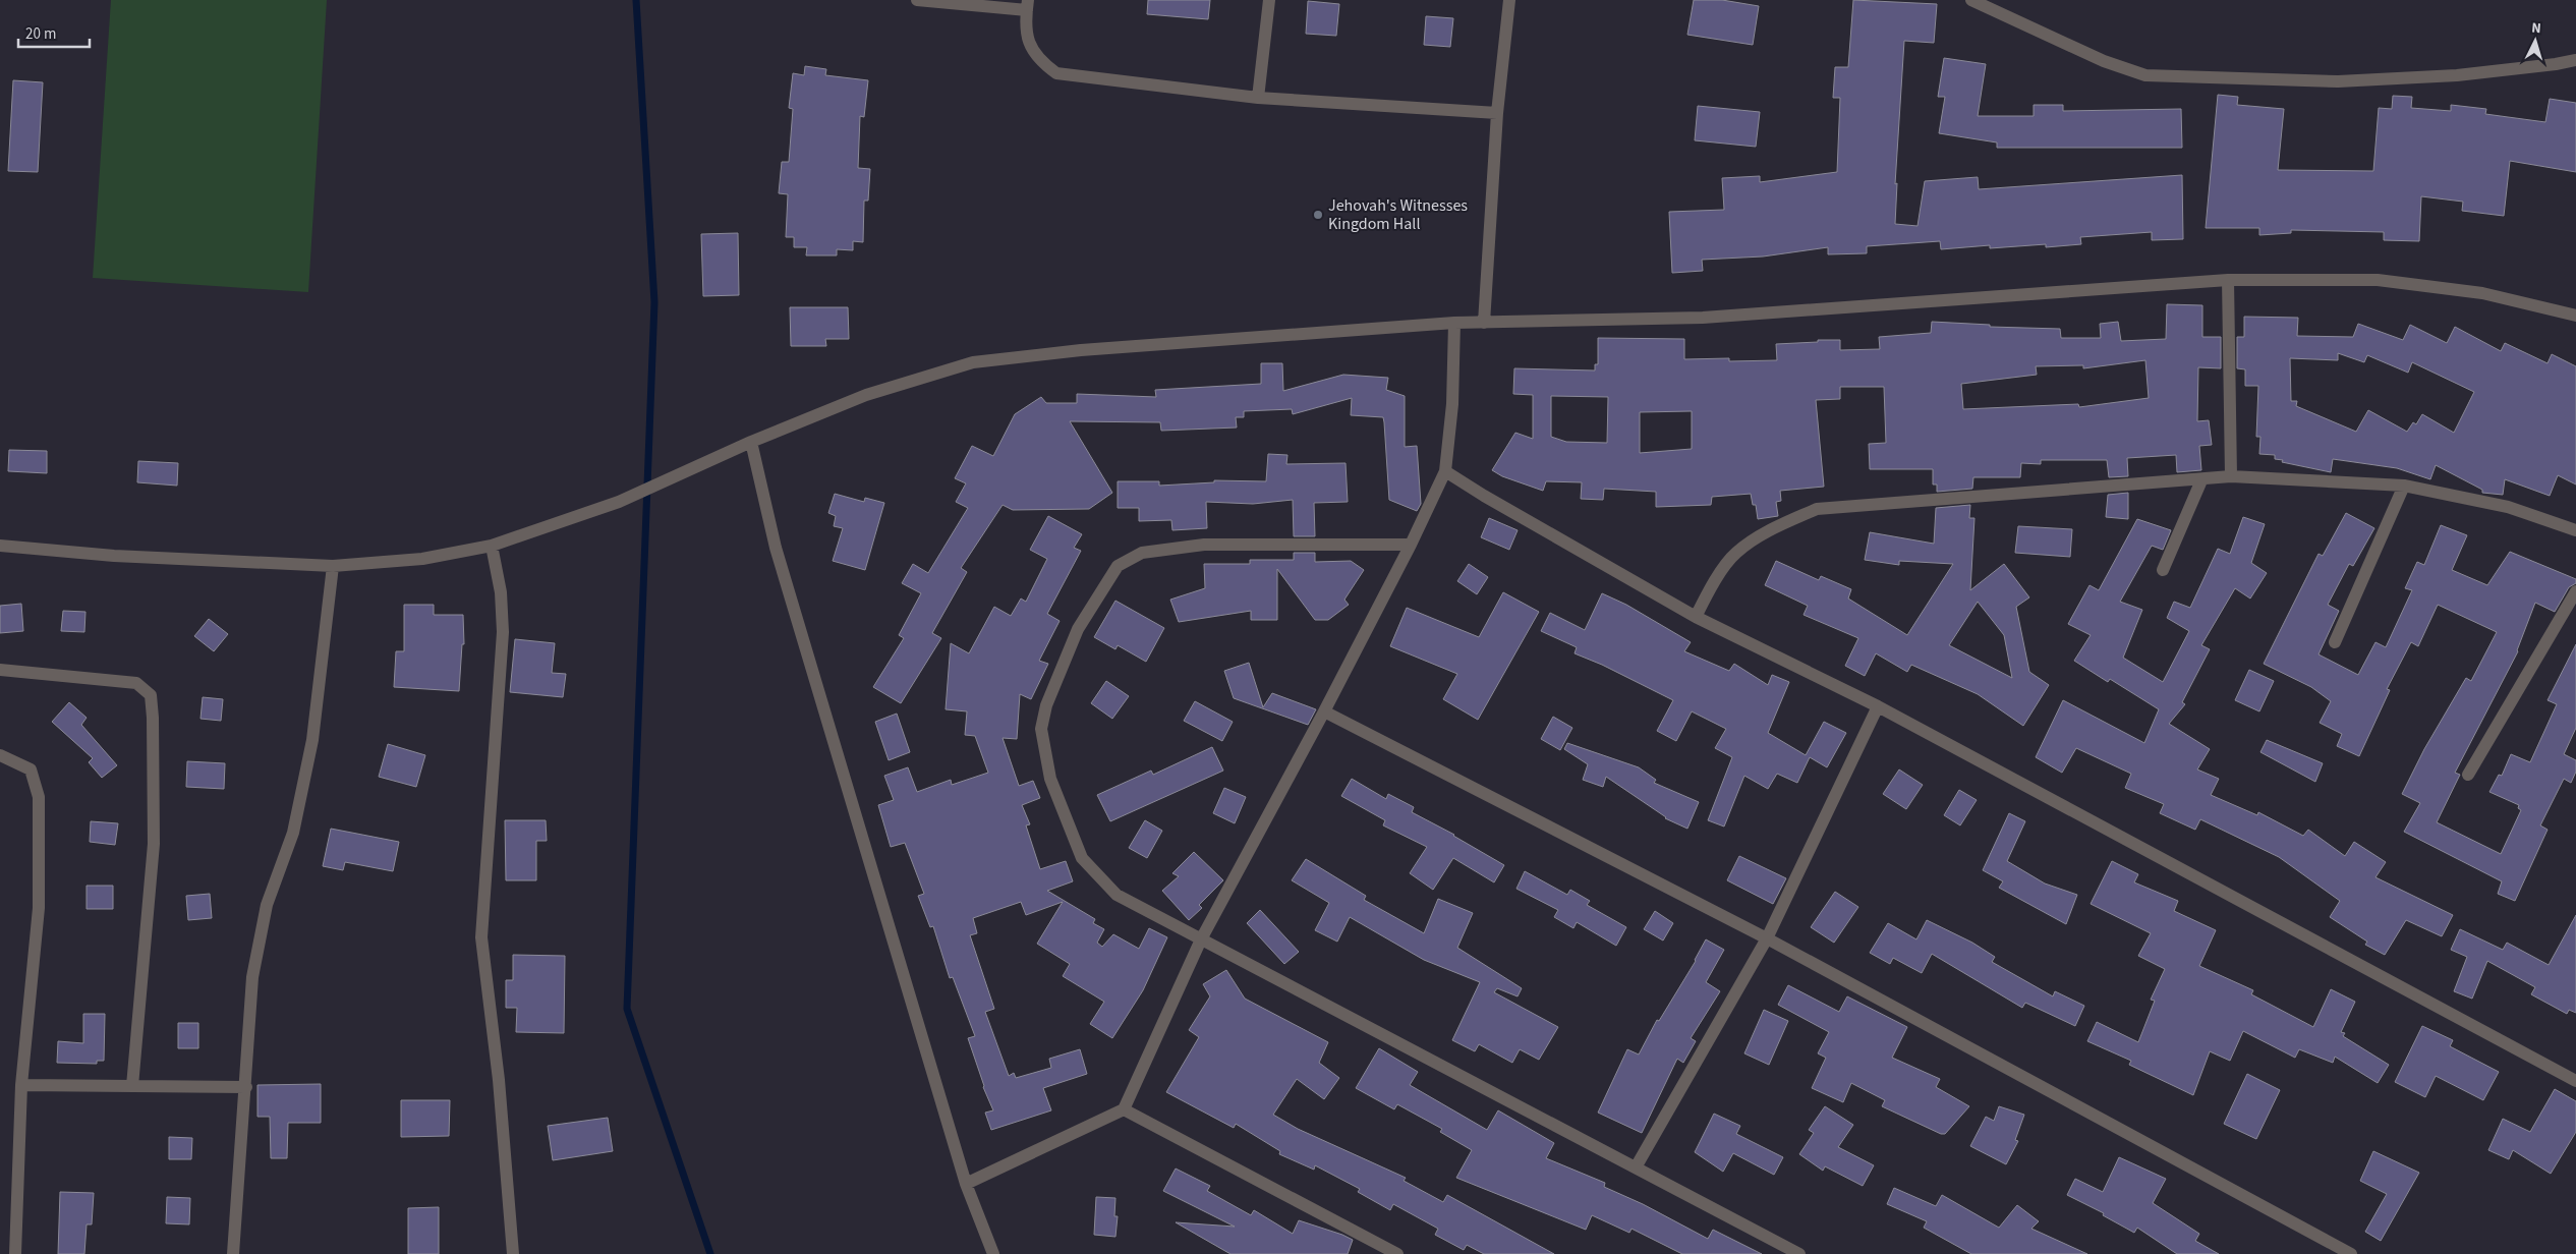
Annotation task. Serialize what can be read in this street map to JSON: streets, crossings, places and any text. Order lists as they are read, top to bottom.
{
  "places": ["Jehovah's Witnesses Kingdom Hall"],
  "scale_bar": "20 m",
  "north": "top"
}
